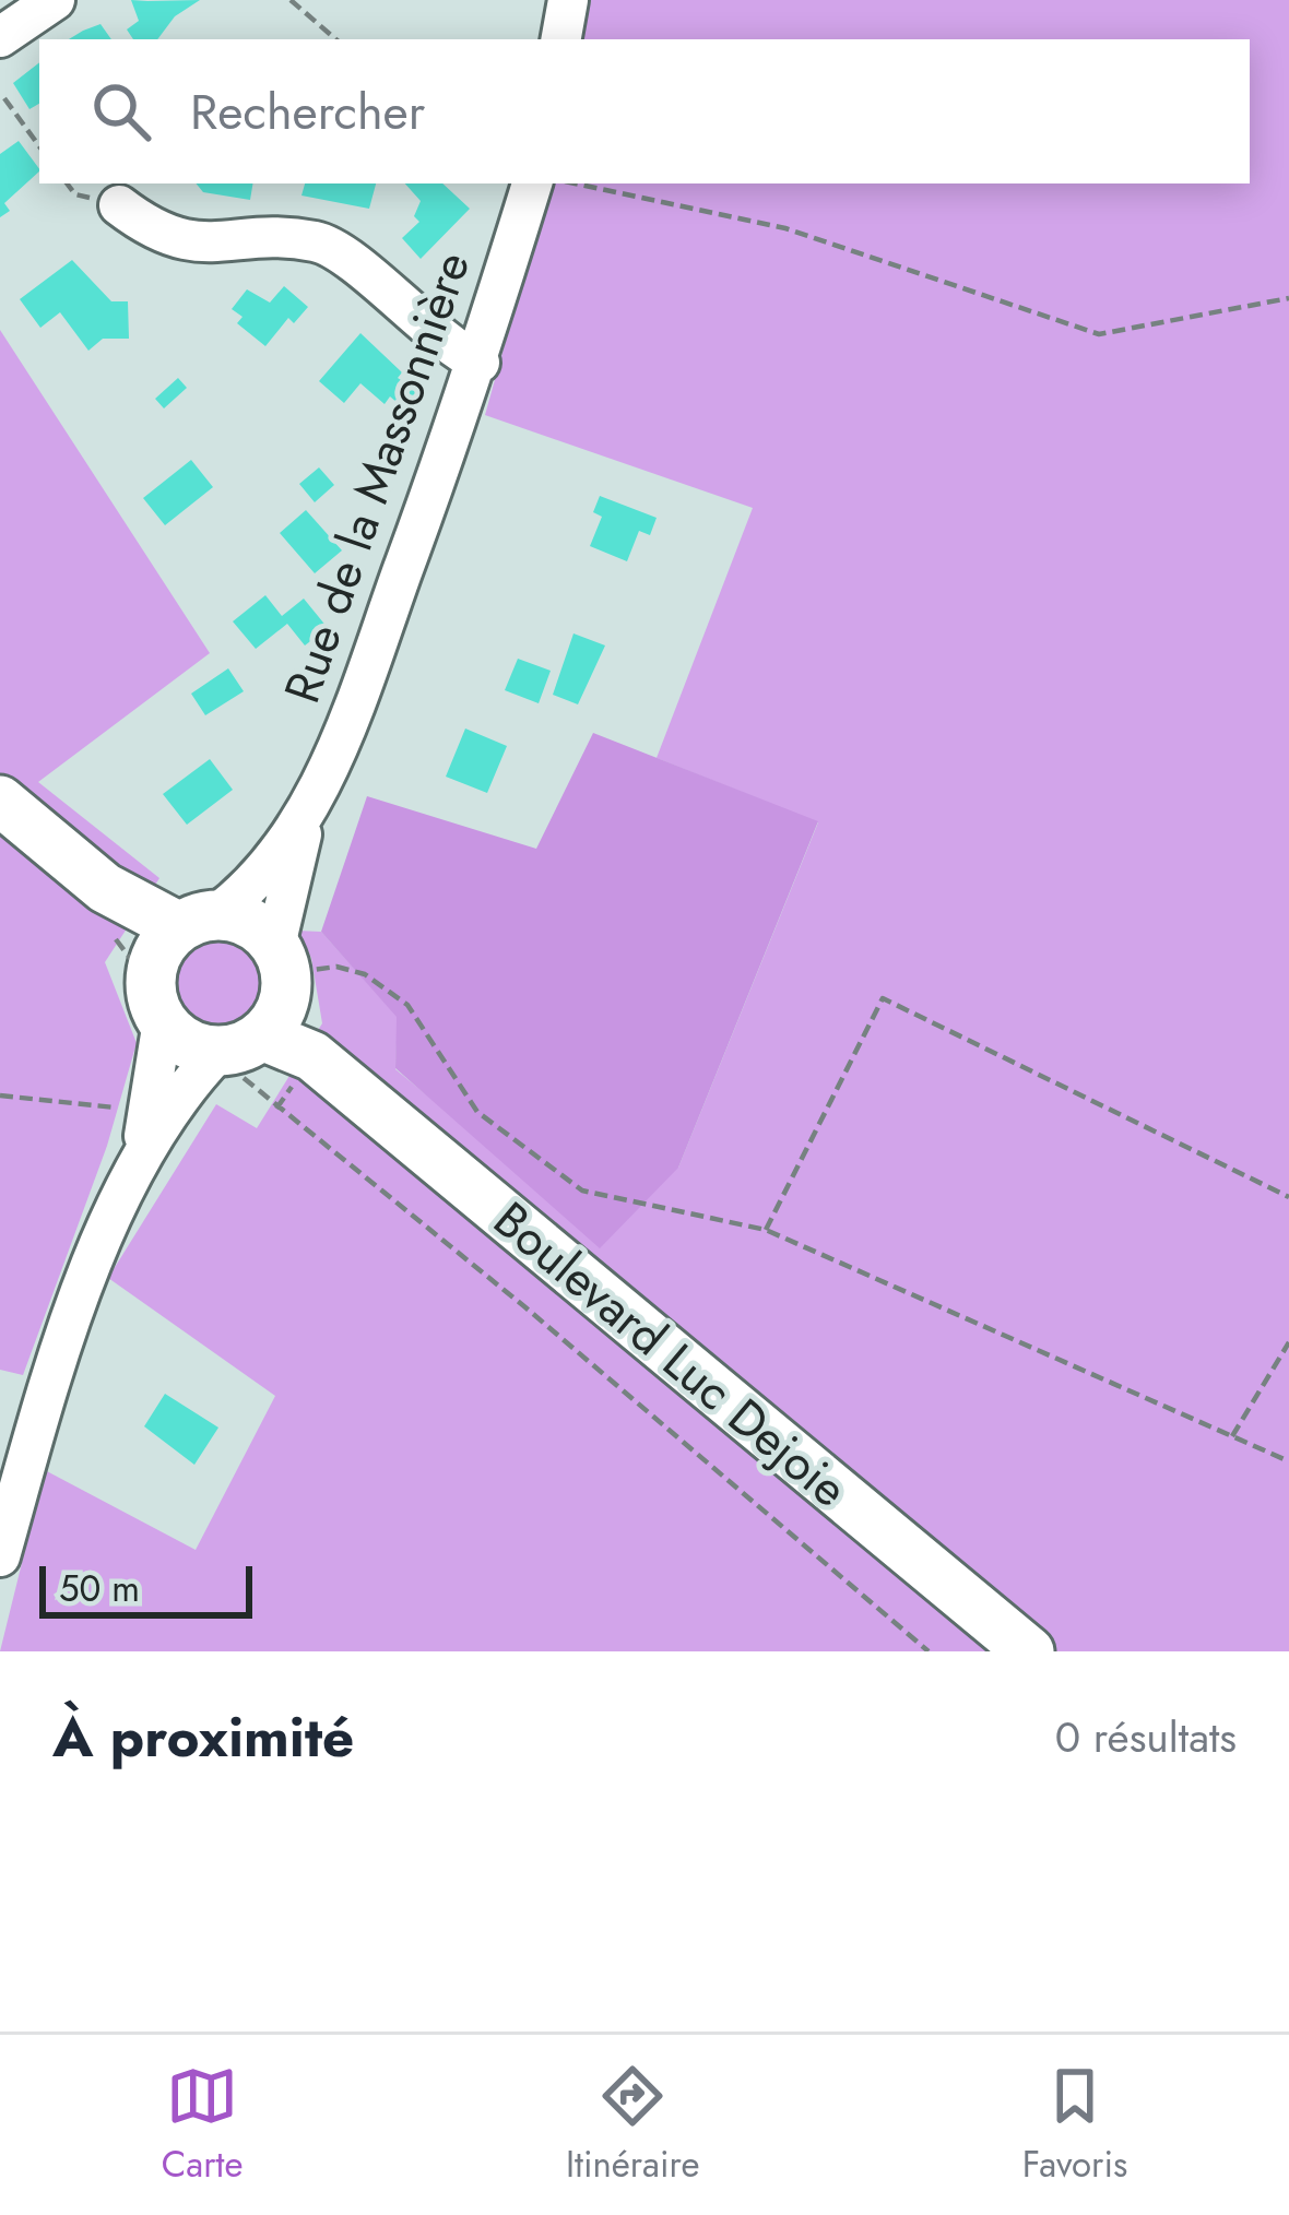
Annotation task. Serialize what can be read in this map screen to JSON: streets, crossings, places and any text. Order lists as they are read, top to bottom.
{
  "streets": {
    "main road": ["Boulevard Luc Dejoie"],
    "street": ["Rue de la Massonnière"]
  },
  "crossings": [
    ["Rue de la Massonnière", "Boulevard Luc Dejoie"]
  ],
  "scale_bar": "50 m",
  "page": {
    "search": "Rechercher",
    "scale": "50 m",
    "heading": ["À proximité", "0 résultats"],
    "nav": ["Carte", "Itinéraire", "Favoris"]
  }
}
